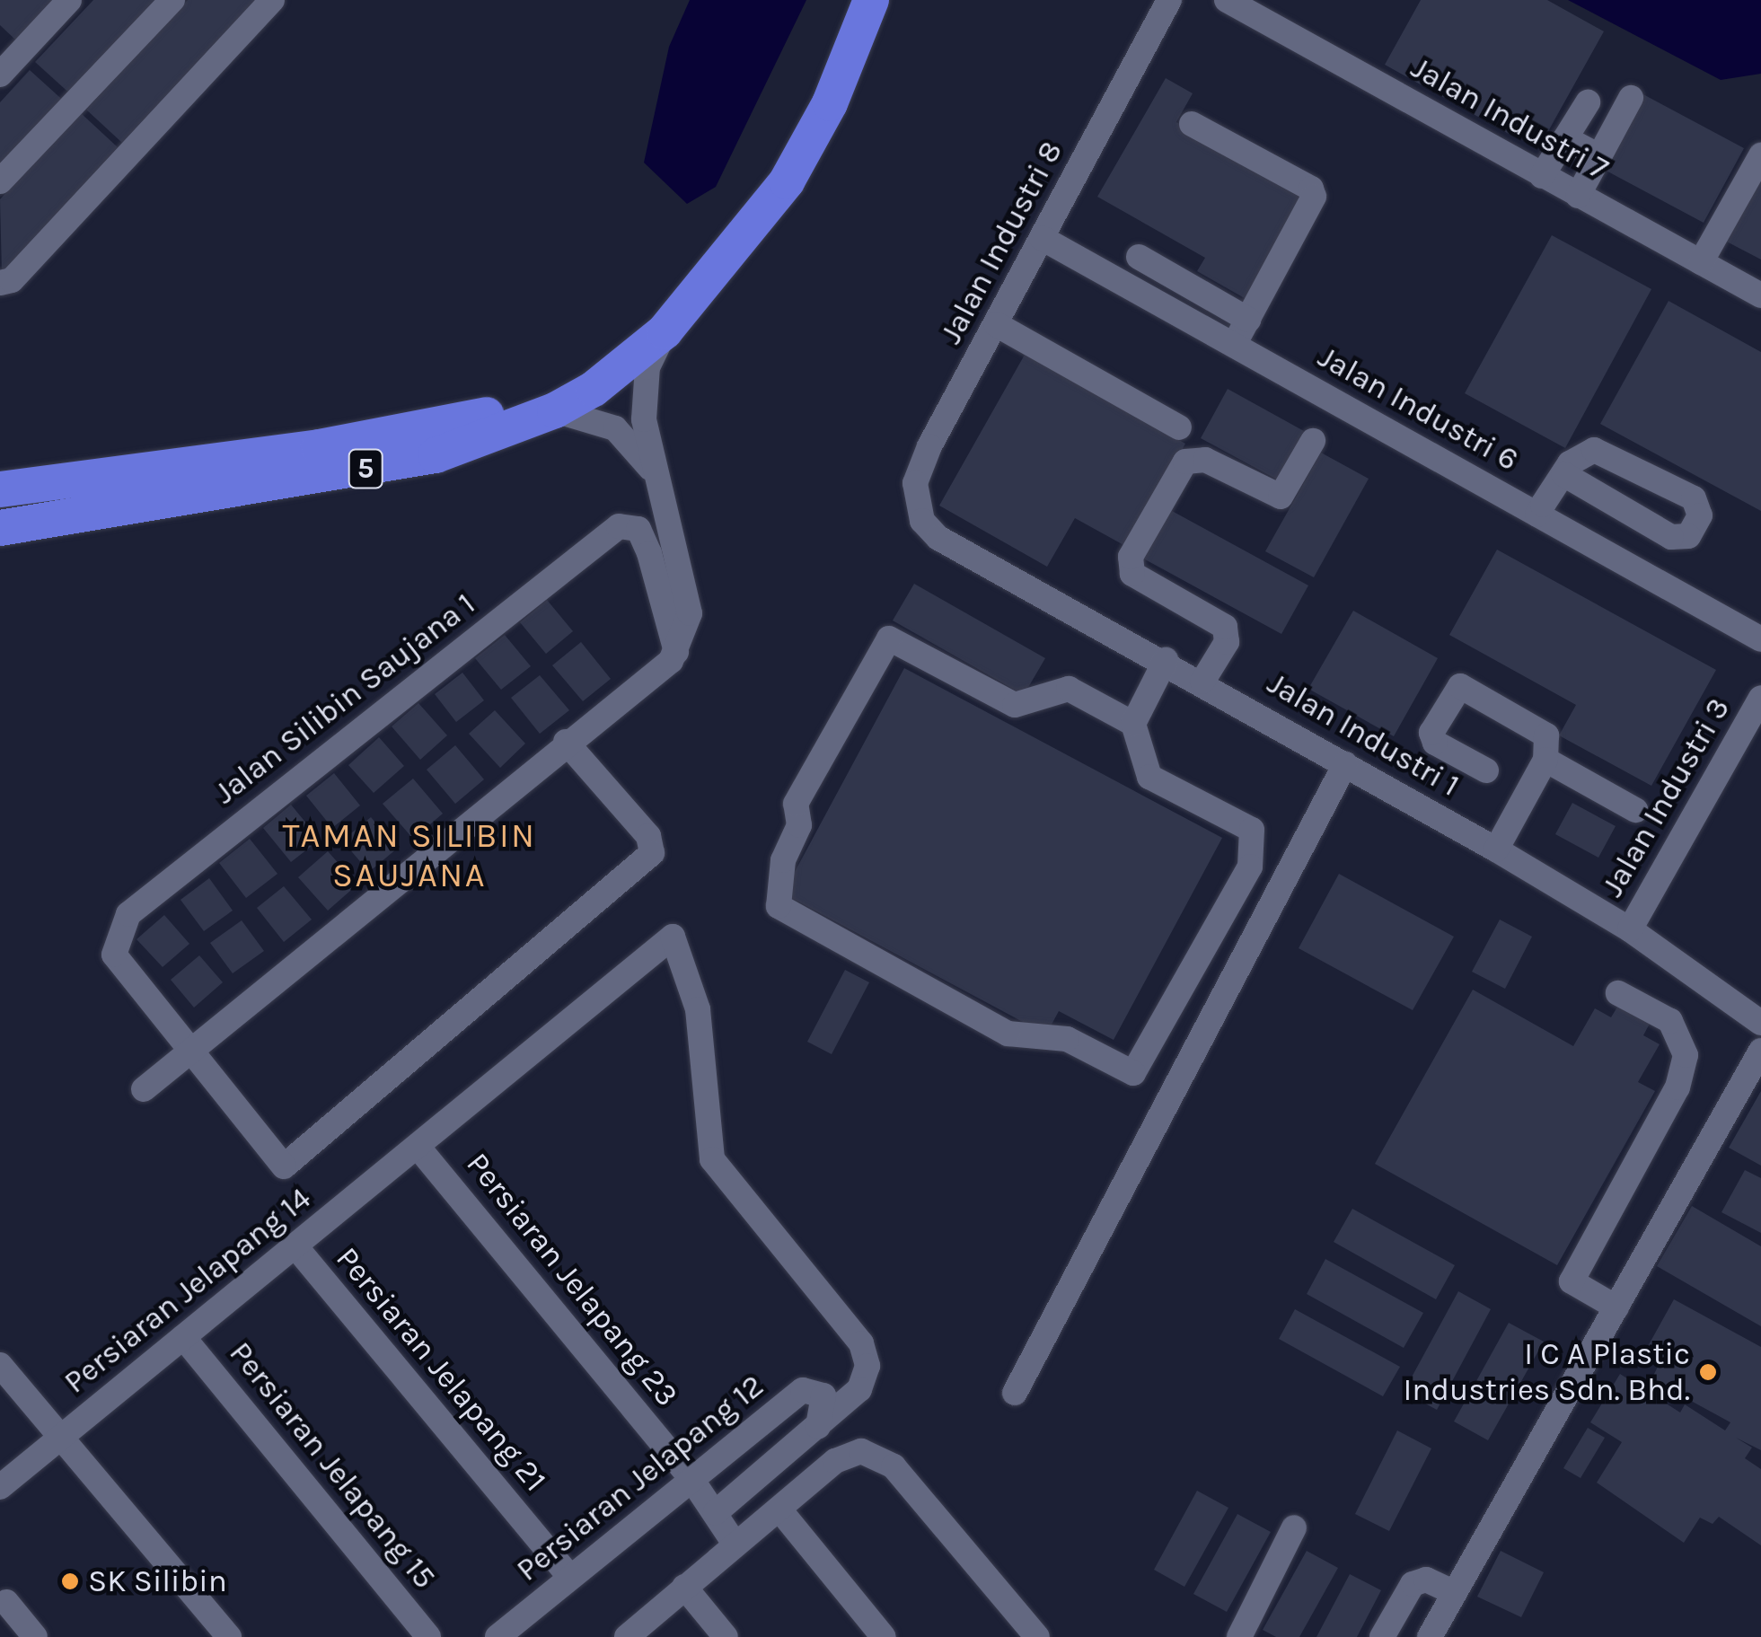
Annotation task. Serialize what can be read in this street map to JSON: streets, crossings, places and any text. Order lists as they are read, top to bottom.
{
  "streets": {
    "highway": ["5"],
    "street": [
      "Jalan Industri 7",
      "Jalan Industri 8",
      "Jalan Industri 6",
      "Jalan Silibin Saujana 1",
      "Jalan Industri 1",
      "Jalan Industri 3",
      "Persiaran Jelapang 23",
      "Persiaran Jelapang 14",
      "Persiaran Jelapang 21",
      "Persiaran Jelapang 15",
      "Persiaran Jelapang 12"
    ]
  },
  "crossings": [
    ["Jalan Industri 8", "Jalan Industri 6"],
    ["Jalan Industri 8", "Jalan Industri 1"],
    ["Jalan Industri 1", "Jalan Industri 3"],
    ["Persiaran Jelapang 23", "Persiaran Jelapang 14"],
    ["Persiaran Jelapang 23", "Persiaran Jelapang 12"],
    ["Persiaran Jelapang 14", "Persiaran Jelapang 21"],
    ["Persiaran Jelapang 14", "Persiaran Jelapang 15"],
    ["Persiaran Jelapang 14", "Persiaran Jelapang 12"],
    ["Persiaran Jelapang 21", "Persiaran Jelapang 12"]
  ],
  "districts": ["TAMAN SILIBIN SAUJANA"],
  "places": ["I C A Plastic Industries Sdn. Bhd.", "SK Silibin"]
}
